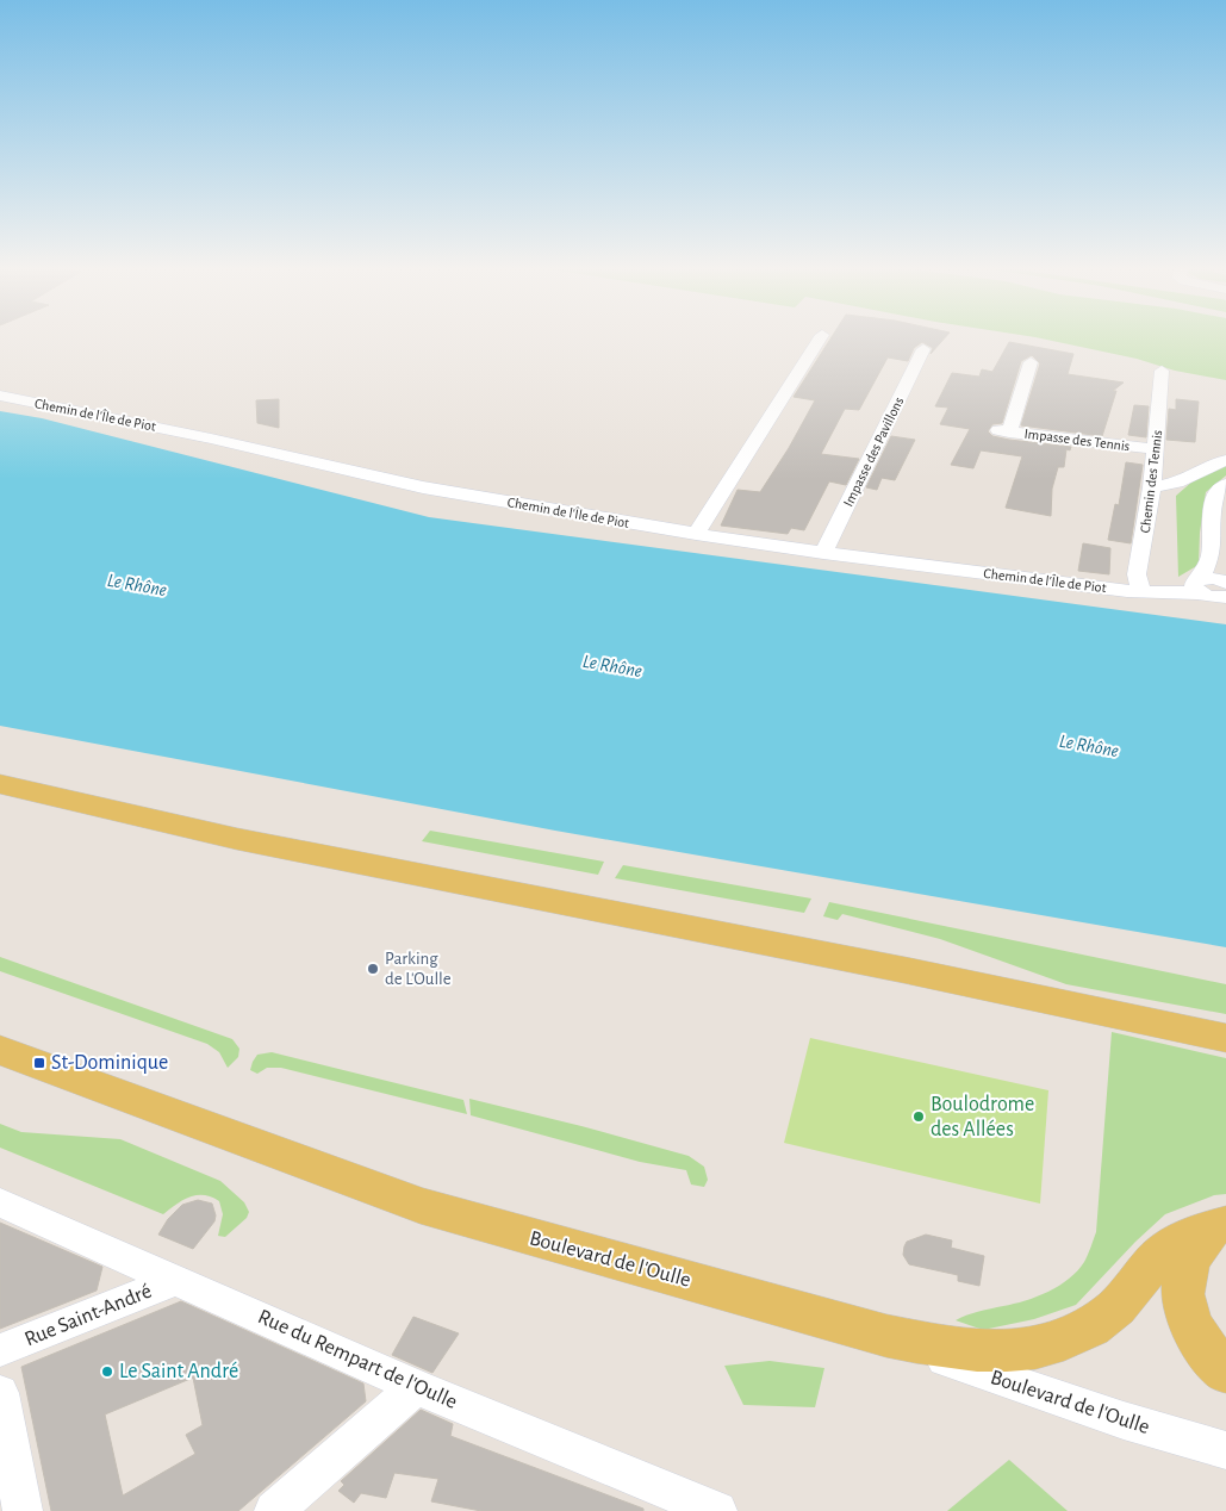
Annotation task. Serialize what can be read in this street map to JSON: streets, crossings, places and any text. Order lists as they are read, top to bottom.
{
  "streets": {
    "main road": ["Boulevard de l'Oulle"],
    "street": [
      "Chemin de l'Île de Piot",
      "Impasse des Tennis",
      "Impasse des Pavillons",
      "Chemin des Tennis",
      "Rue Saint-André",
      "Rue du Rempart de l'Oulle"
    ]
  },
  "crossings": [
    ["Chemin de l'Île de Piot", "Impasse des Pavillons"],
    ["Chemin de l'Île de Piot", "Chemin des Tennis"],
    ["Impasse des Tennis", "Chemin des Tennis"],
    ["Rue Saint-André", "Rue du Rempart de l'Oulle"]
  ],
  "water": ["Le Rhône"],
  "places": {
    "other": ["Parking de L'Oulle", "Boulodrome des Allées", "Le Saint André"],
    "transit": ["St-Dominique"]
  }
}
